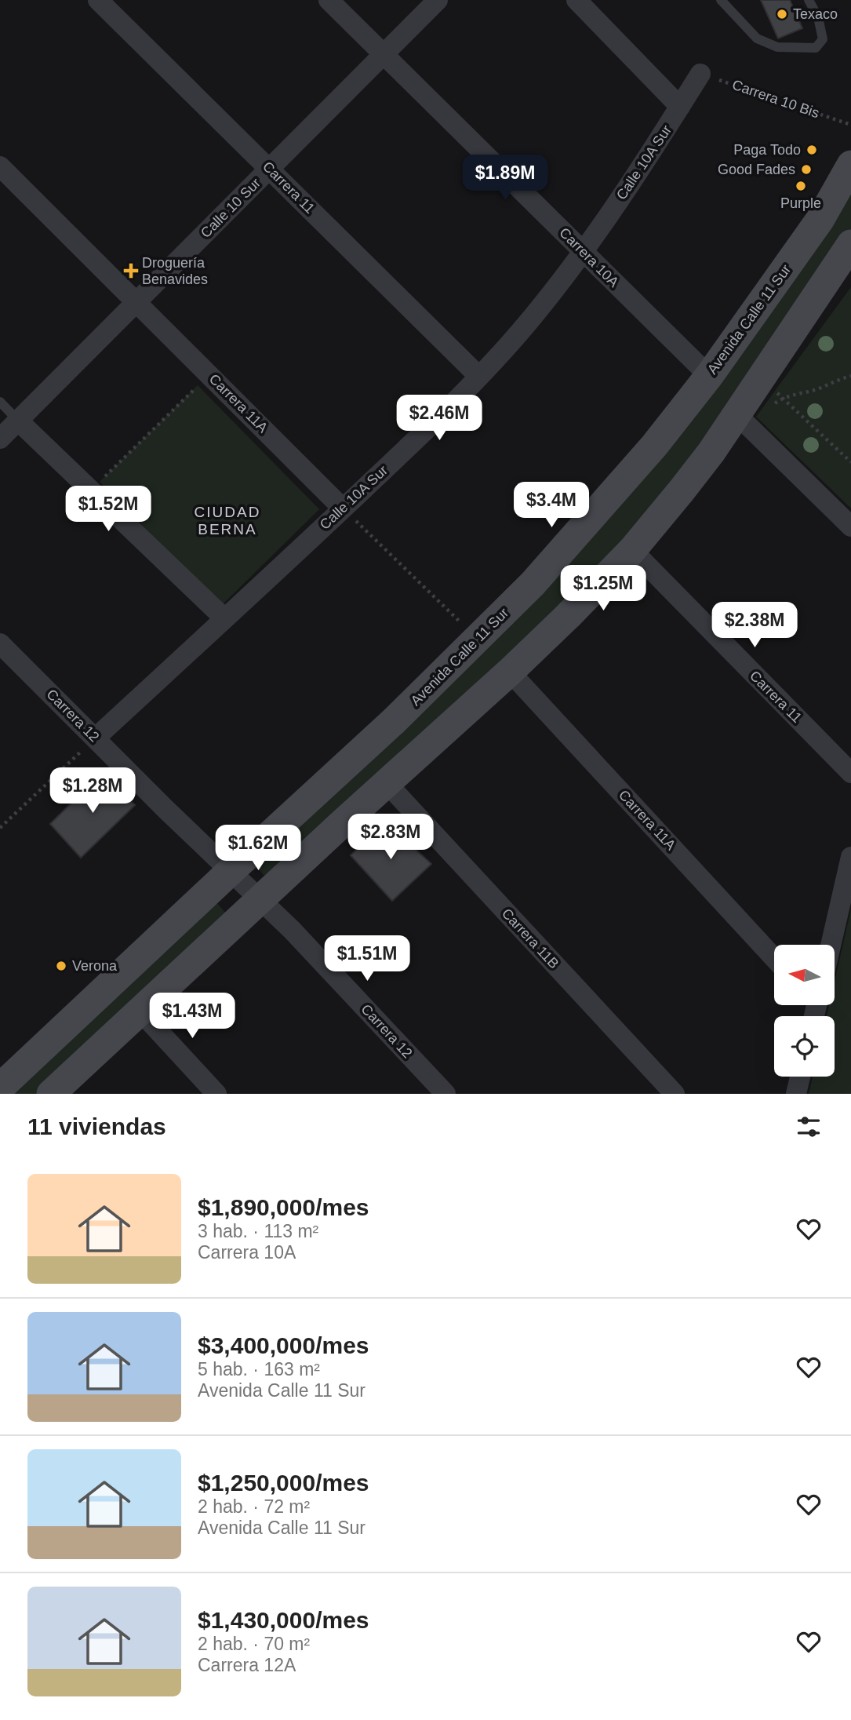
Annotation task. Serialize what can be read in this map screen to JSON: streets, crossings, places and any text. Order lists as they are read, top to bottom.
{
  "streets": {
    "main road": ["Avenida Calle 11 Sur"],
    "street": [
      "Calle 10A Sur",
      "Carrera 11",
      "Calle 10 Sur",
      "Carrera 10A",
      "Carrera 11A",
      "Carrera 12",
      "Carrera 11B"
    ],
    "path": ["Carrera 10 Bis"]
  },
  "crossings": [
    ["Carrera 10 Bis", "Calle 10A Sur"],
    ["Calle 10A Sur", "Carrera 11"],
    ["Calle 10A Sur", "Carrera 10A"],
    ["Calle 10A Sur", "Carrera 11A"],
    ["Calle 10A Sur", "Carrera 12"],
    ["Carrera 11", "Calle 10 Sur"],
    ["Calle 10 Sur", "Carrera 10A"],
    ["Calle 10 Sur", "Carrera 11A"],
    ["Carrera 10A", "Avenida Calle 11 Sur"],
    ["Avenida Calle 11 Sur", "Carrera 12"]
  ],
  "districts": ["CIUDAD BERNA"],
  "places": {
    "other": [
      "Texaco",
      "Paga Todo",
      "Good Fades",
      "Purple",
      "Verona"
    ],
    "health": ["Droguería Benavides"]
  },
  "north": "left",
  "page": {
    "price": [
      "$1.89M",
      "$2.46M",
      "$3.4M",
      "$1.52M",
      "$1.25M",
      "$2.38M",
      "$1.28M",
      "$2.83M",
      "$1.62M",
      "$1.51M",
      "$1.43M"
    ],
    "heading": "11 viviendas",
    "list": [
      {
        "name": "$1,890,000/mes",
        "note": "3 hab. · 113 m² · Carrera 10A"
      },
      {
        "name": "$3,400,000/mes",
        "note": "5 hab. · 163 m² · Avenida Calle 11 Sur"
      },
      {
        "name": "$1,250,000/mes",
        "note": "2 hab. · 72 m² · Avenida Calle 11 Sur"
      },
      {
        "name": "$1,430,000/mes",
        "note": "2 hab. · 70 m² · Carrera 12A"
      }
    ]
  }
}
